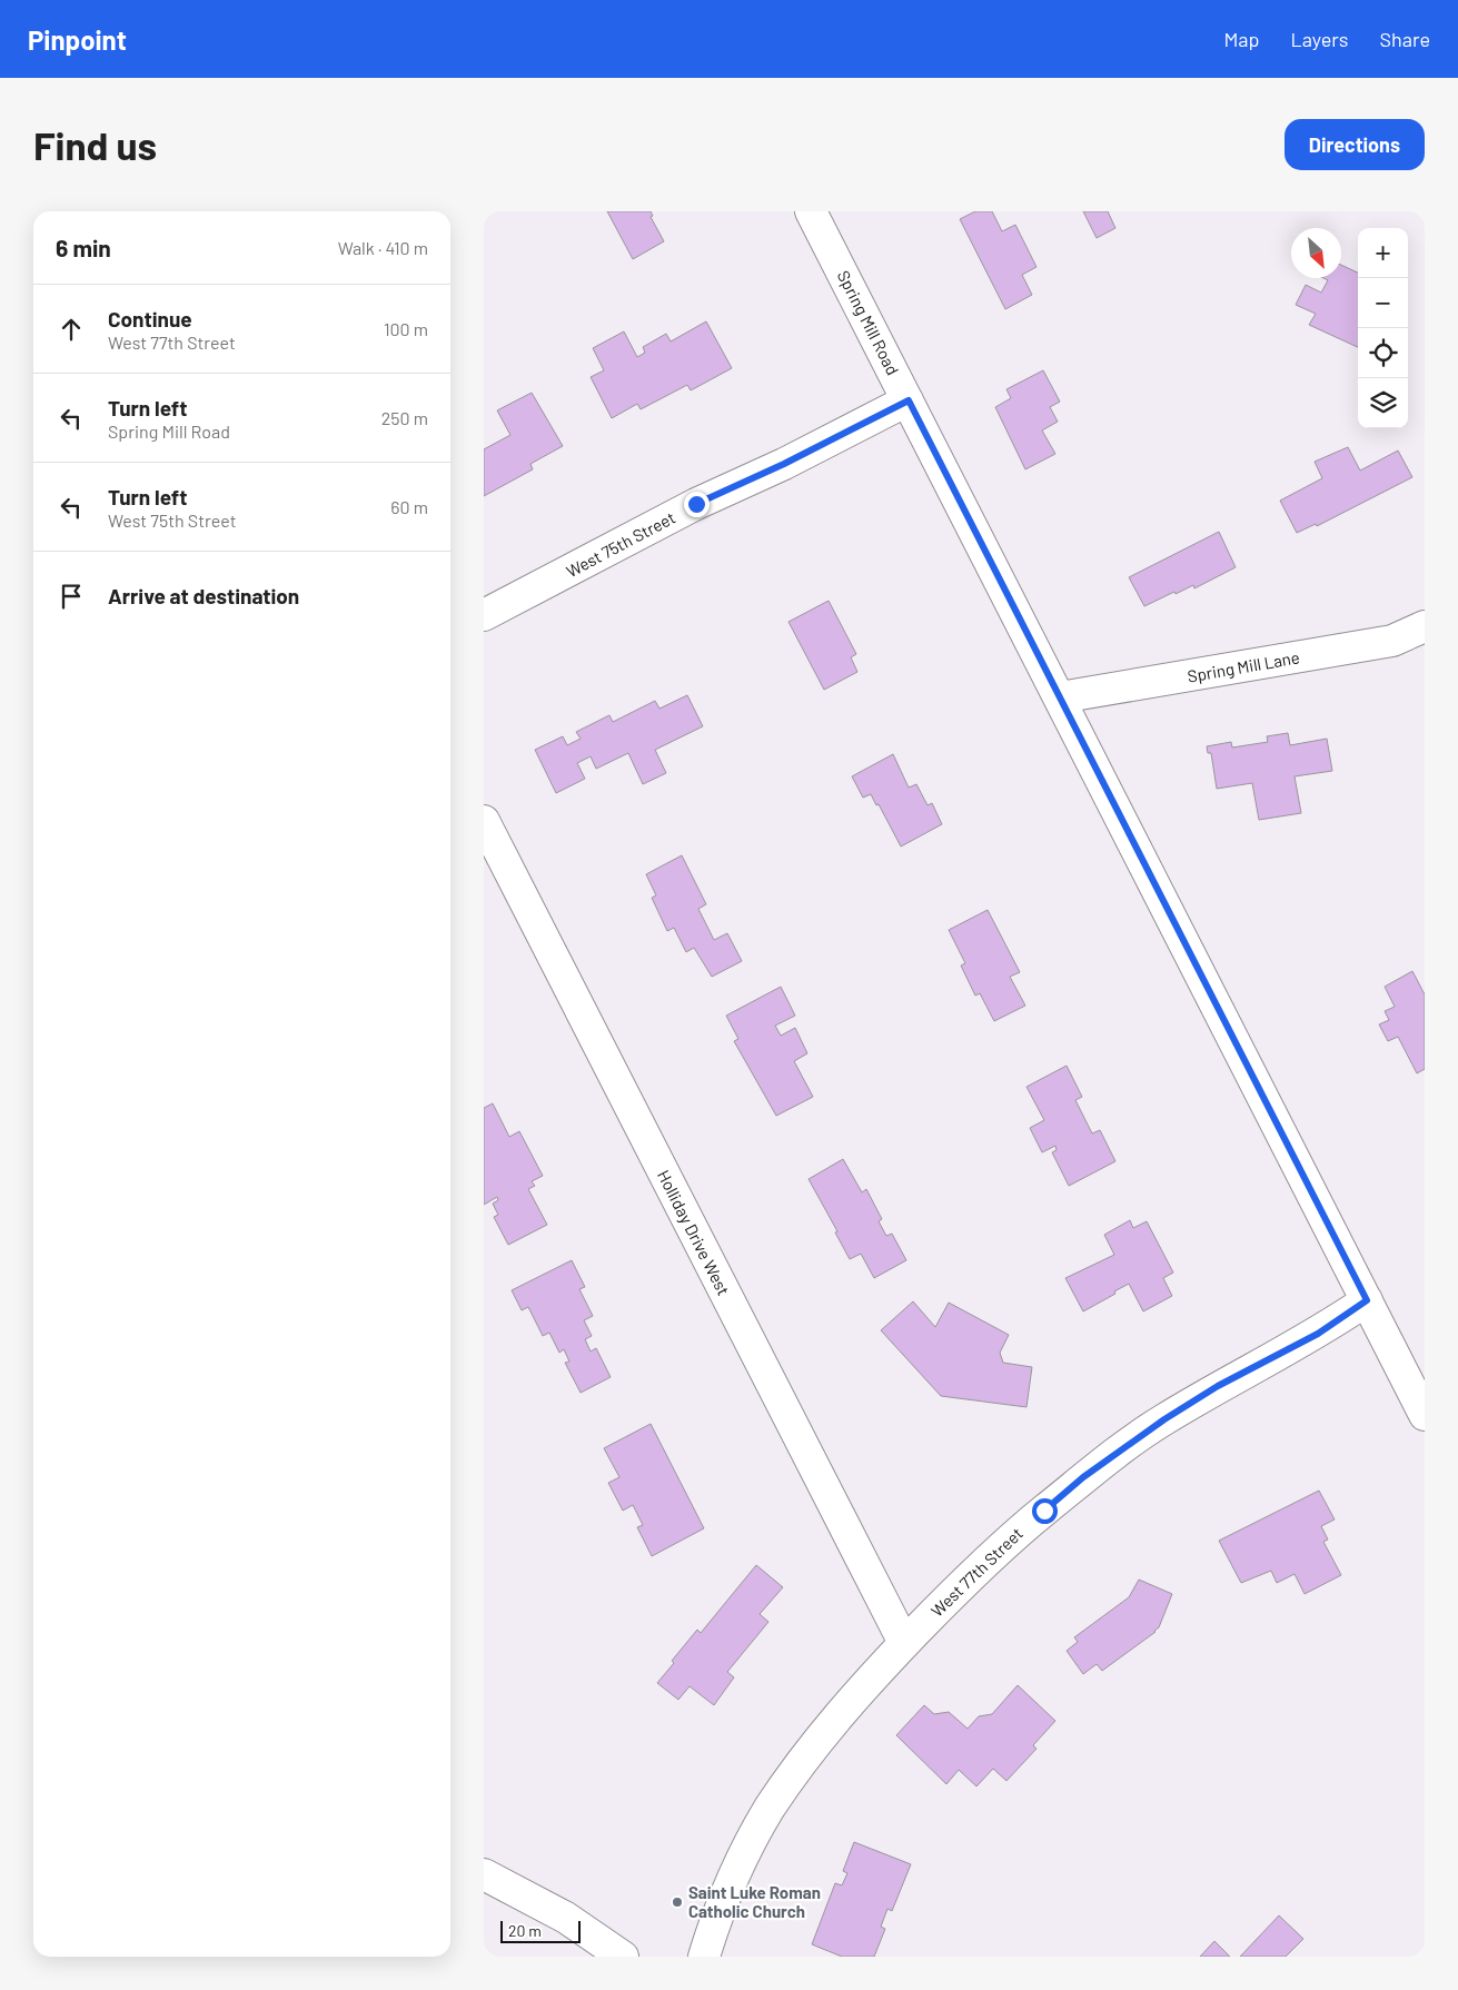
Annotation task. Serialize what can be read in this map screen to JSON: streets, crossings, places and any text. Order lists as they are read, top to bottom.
{
  "streets": {
    "street": [
      "Spring Mill Road",
      "West 75th Street",
      "Spring Mill Lane",
      "Holliday Drive West",
      "West 77th Street"
    ]
  },
  "crossings": [
    ["Spring Mill Road", "West 75th Street"],
    ["Spring Mill Road", "Spring Mill Lane"],
    ["Spring Mill Road", "West 77th Street"],
    ["Holliday Drive West", "West 77th Street"]
  ],
  "places": ["Saint Luke Roman Catholic Church"],
  "scale_bar": "20 m",
  "north": "bottom right",
  "page": {
    "header": "Pinpoint",
    "nav": ["Map", "Layers", "Share"],
    "buttons": "Directions",
    "title": "Find us",
    "heading": ["6 min", "Walk · 410 m"],
    "map_buttons": ["+", "−"],
    "list": [
      ["Continue", "West 77th Street", "100 m"],
      ["Turn left", "Spring Mill Road", "250 m"],
      ["Turn left", "West 75th Street", "60 m"],
      "Arrive at destination"
    ],
    "scale": "20 m"
  }
}
